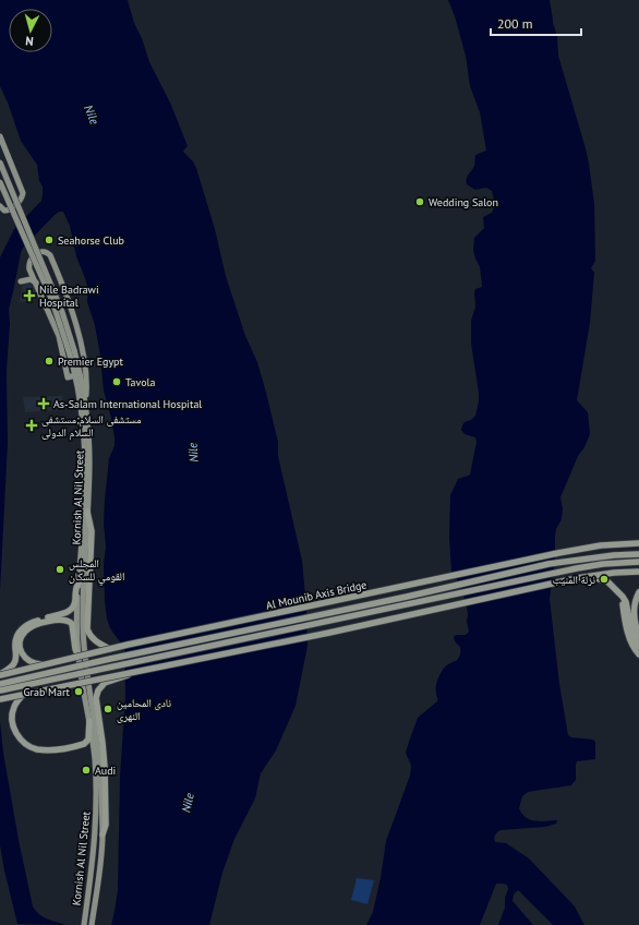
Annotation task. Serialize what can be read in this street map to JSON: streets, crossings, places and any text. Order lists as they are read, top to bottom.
{
  "streets": {
    "highway": ["Kornish Al Nil Street", "Al Mounib Axis Bridge"]
  },
  "water": ["Nile"],
  "places": {
    "other": [
      "Wedding Salon",
      "Seahorse Club",
      "Premier Egypt",
      "Tavola",
      "المجلس القومي للسكان",
      "نزلة المنيب",
      "Grab Mart",
      "نادى المحامين النهرى",
      "Audi"
    ],
    "health": ["Nile Badrawi Hospital", "As-Salam International Hospital", "مستشفى السلام;مستشفى السلام الدولى"]
  },
  "scale_bar": "200 m",
  "north": "bottom"
}
